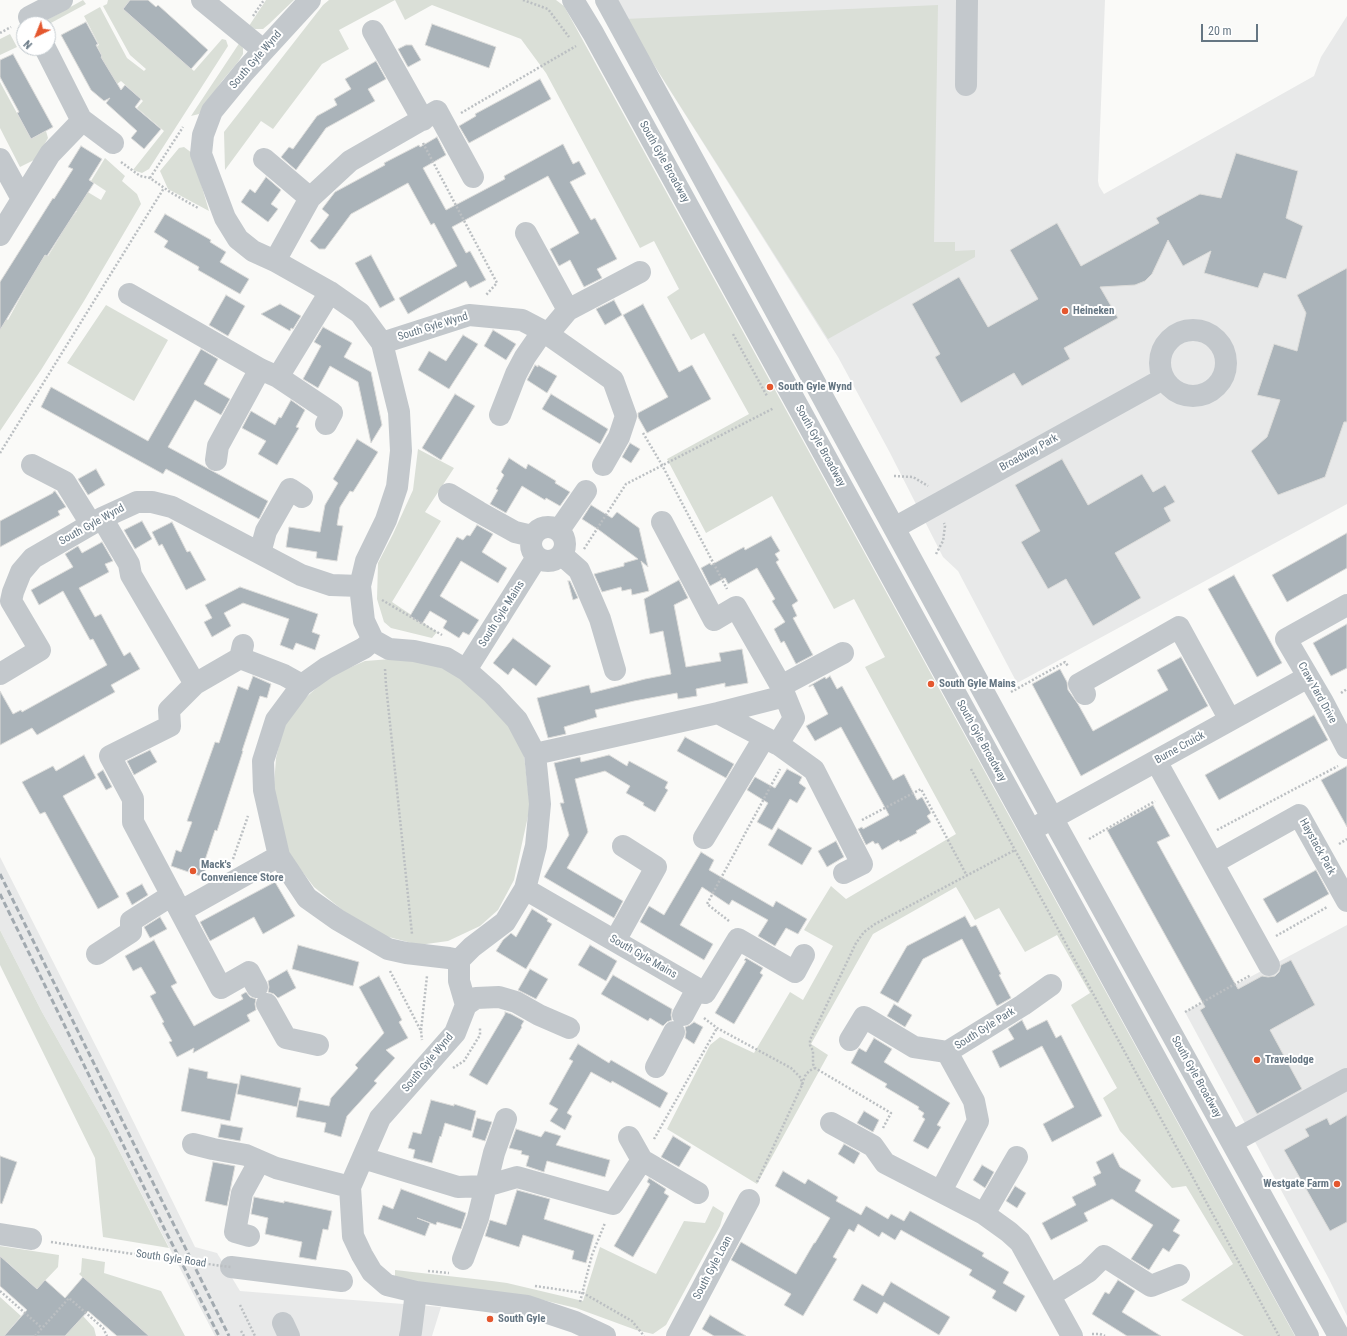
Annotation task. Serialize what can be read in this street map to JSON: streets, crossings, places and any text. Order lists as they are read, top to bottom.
{
  "streets": {
    "street": [
      "South Gyle Wynd",
      "South Gyle Broadway",
      "Broadway Park",
      "South Gyle Mains",
      "Craw Yard Drive",
      "Burne Cruick",
      "Haystack Park",
      "South Gyle Park",
      "South Gyle Loan"
    ],
    "path": ["South Gyle Road"]
  },
  "crossings": [
    ["South Gyle Broadway", "Broadway Park"],
    ["South Gyle Broadway", "Burne Cruick"],
    ["Craw Yard Drive", "Burne Cruick"]
  ],
  "places": [
    "Heineken",
    "South Gyle Wynd",
    "South Gyle Mains",
    "Mack's Convenience Store",
    "Travelodge",
    "Westgate Farm",
    "South Gyle"
  ],
  "scale_bar": "20 m",
  "north": "bottom left"
}
